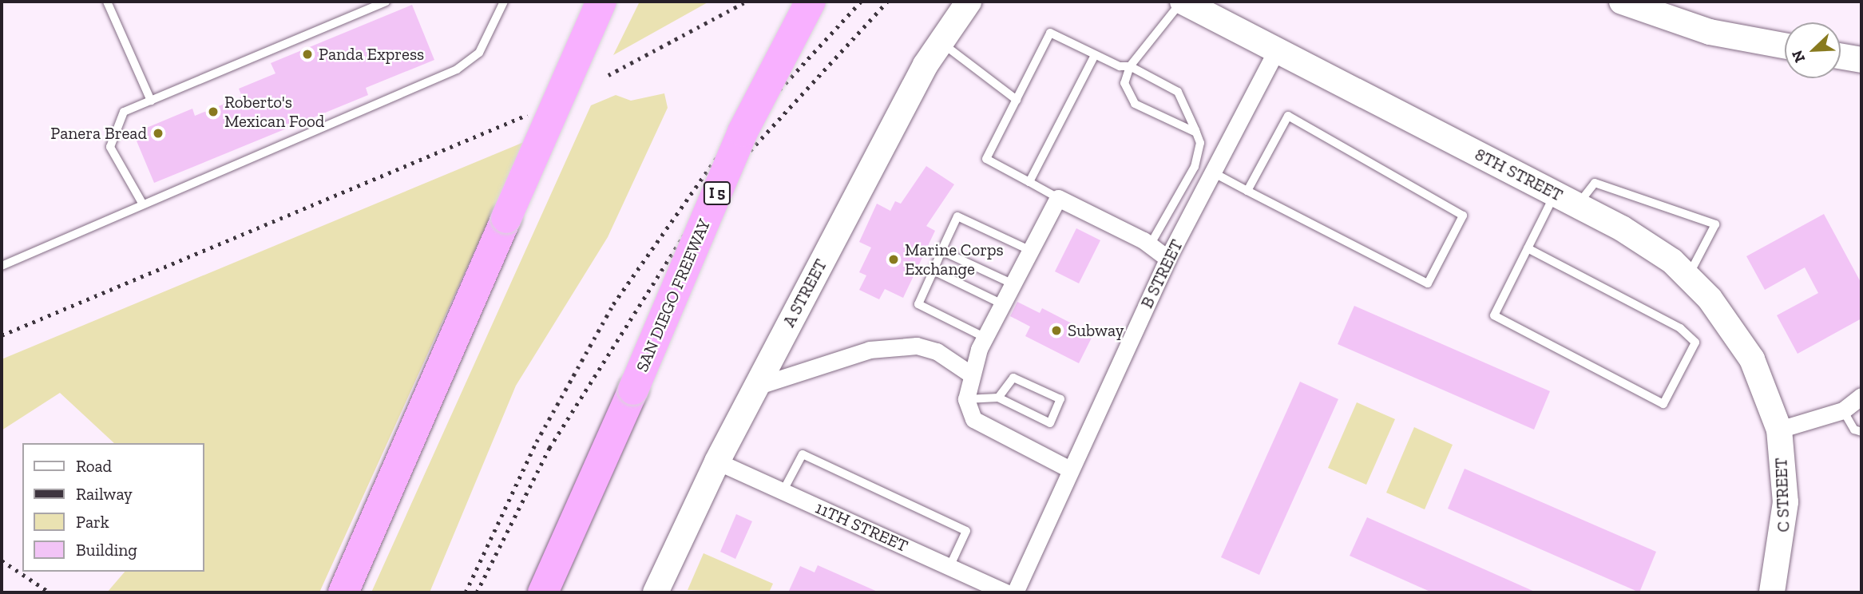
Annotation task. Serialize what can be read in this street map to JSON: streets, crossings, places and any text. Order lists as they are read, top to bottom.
{
  "streets": {
    "highway": ["I 5", "SAN DIEGO FREEWAY"],
    "street": [
      "8TH STREET",
      "B STREET",
      "A STREET",
      "C STREET",
      "11TH STREET"
    ]
  },
  "crossings": [
    ["8TH STREET", "B STREET"],
    ["8TH STREET", "C STREET"],
    ["A STREET", "11TH STREET"]
  ],
  "places": [
    "Panda Express",
    "Roberto's Mexican Food",
    "Panera Bread",
    "Marine Corps Exchange",
    "Subway"
  ],
  "legend": [
    "Road",
    "Railway",
    "Park",
    "Building"
  ],
  "north": "bottom left"
}
